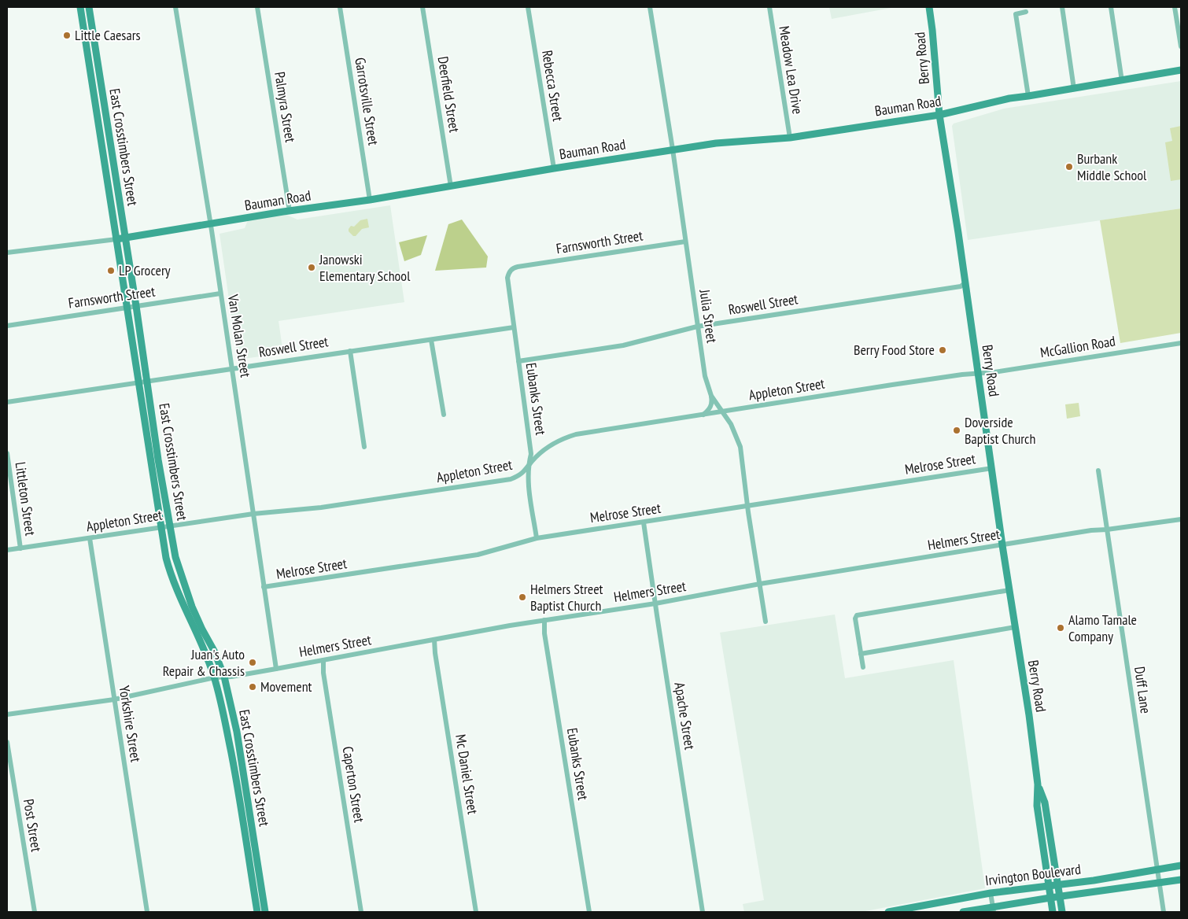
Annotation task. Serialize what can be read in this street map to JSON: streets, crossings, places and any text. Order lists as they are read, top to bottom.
{
  "streets": {
    "main road": [
      "Berry Road",
      "Bauman Road",
      "East Crosstimbers Street",
      "Irvington Boulevard"
    ],
    "street": [
      "Meadow Lea Drive",
      "Rebecca Street",
      "Deerfield Street",
      "Garrotsville Street",
      "Palmyra Street",
      "Farnsworth Street",
      "Roswell Street",
      "Julia Street",
      "Van Molan Street",
      "McGallion Road",
      "Appleton Street",
      "Eubanks Street",
      "Melrose Street",
      "Littleton Street",
      "Helmers Street",
      "Duff Lane",
      "Apache Street",
      "Yorkshire Street",
      "Mc Daniel Street",
      "Caperton Street",
      "Post Street"
    ]
  },
  "crossings": [
    ["Berry Road", "Bauman Road"],
    ["Berry Road", "Roswell Street"],
    ["Berry Road", "McGallion Road"],
    ["Berry Road", "Appleton Street"],
    ["Berry Road", "Melrose Street"],
    ["Berry Road", "Helmers Street"],
    ["Berry Road", "Irvington Boulevard"],
    ["Meadow Lea Drive", "Bauman Road"],
    ["Rebecca Street", "Bauman Road"],
    ["Deerfield Street", "Bauman Road"],
    ["Garrotsville Street", "Bauman Road"],
    ["Bauman Road", "Palmyra Street"],
    ["Bauman Road", "East Crosstimbers Street"],
    ["Bauman Road", "Julia Street"],
    ["Bauman Road", "Van Molan Street"],
    ["East Crosstimbers Street", "Farnsworth Street"],
    ["East Crosstimbers Street", "Roswell Street"],
    ["East Crosstimbers Street", "Appleton Street"],
    ["East Crosstimbers Street", "Helmers Street"],
    ["Farnsworth Street", "Julia Street"],
    ["Farnsworth Street", "Van Molan Street"],
    ["Farnsworth Street", "Eubanks Street"],
    ["Roswell Street", "Julia Street"],
    ["Roswell Street", "Van Molan Street"],
    ["Roswell Street", "Eubanks Street"],
    ["Julia Street", "Appleton Street"],
    ["Julia Street", "Melrose Street"],
    ["Julia Street", "Helmers Street"],
    ["Van Molan Street", "Appleton Street"],
    ["Van Molan Street", "Melrose Street"],
    ["Van Molan Street", "Helmers Street"],
    ["McGallion Road", "Appleton Street"],
    ["Appleton Street", "Eubanks Street"],
    ["Appleton Street", "Littleton Street"],
    ["Appleton Street", "Yorkshire Street"],
    ["Eubanks Street", "Helmers Street"],
    ["Melrose Street", "Apache Street"],
    ["Helmers Street", "Duff Lane"],
    ["Helmers Street", "Apache Street"],
    ["Helmers Street", "Yorkshire Street"],
    ["Helmers Street", "Mc Daniel Street"],
    ["Helmers Street", "Caperton Street"],
    ["Duff Lane", "Irvington Boulevard"]
  ],
  "places": [
    "Little Caesars",
    "Burbank Middle School",
    "Janowski Elementary School",
    "LP Grocery",
    "Berry Food Store",
    "Doverside Baptist Church",
    "Helmers Street Baptist Church",
    "Alamo Tamale Company",
    "Juan's Auto Repair & Chassis",
    "Movement"
  ]
}
